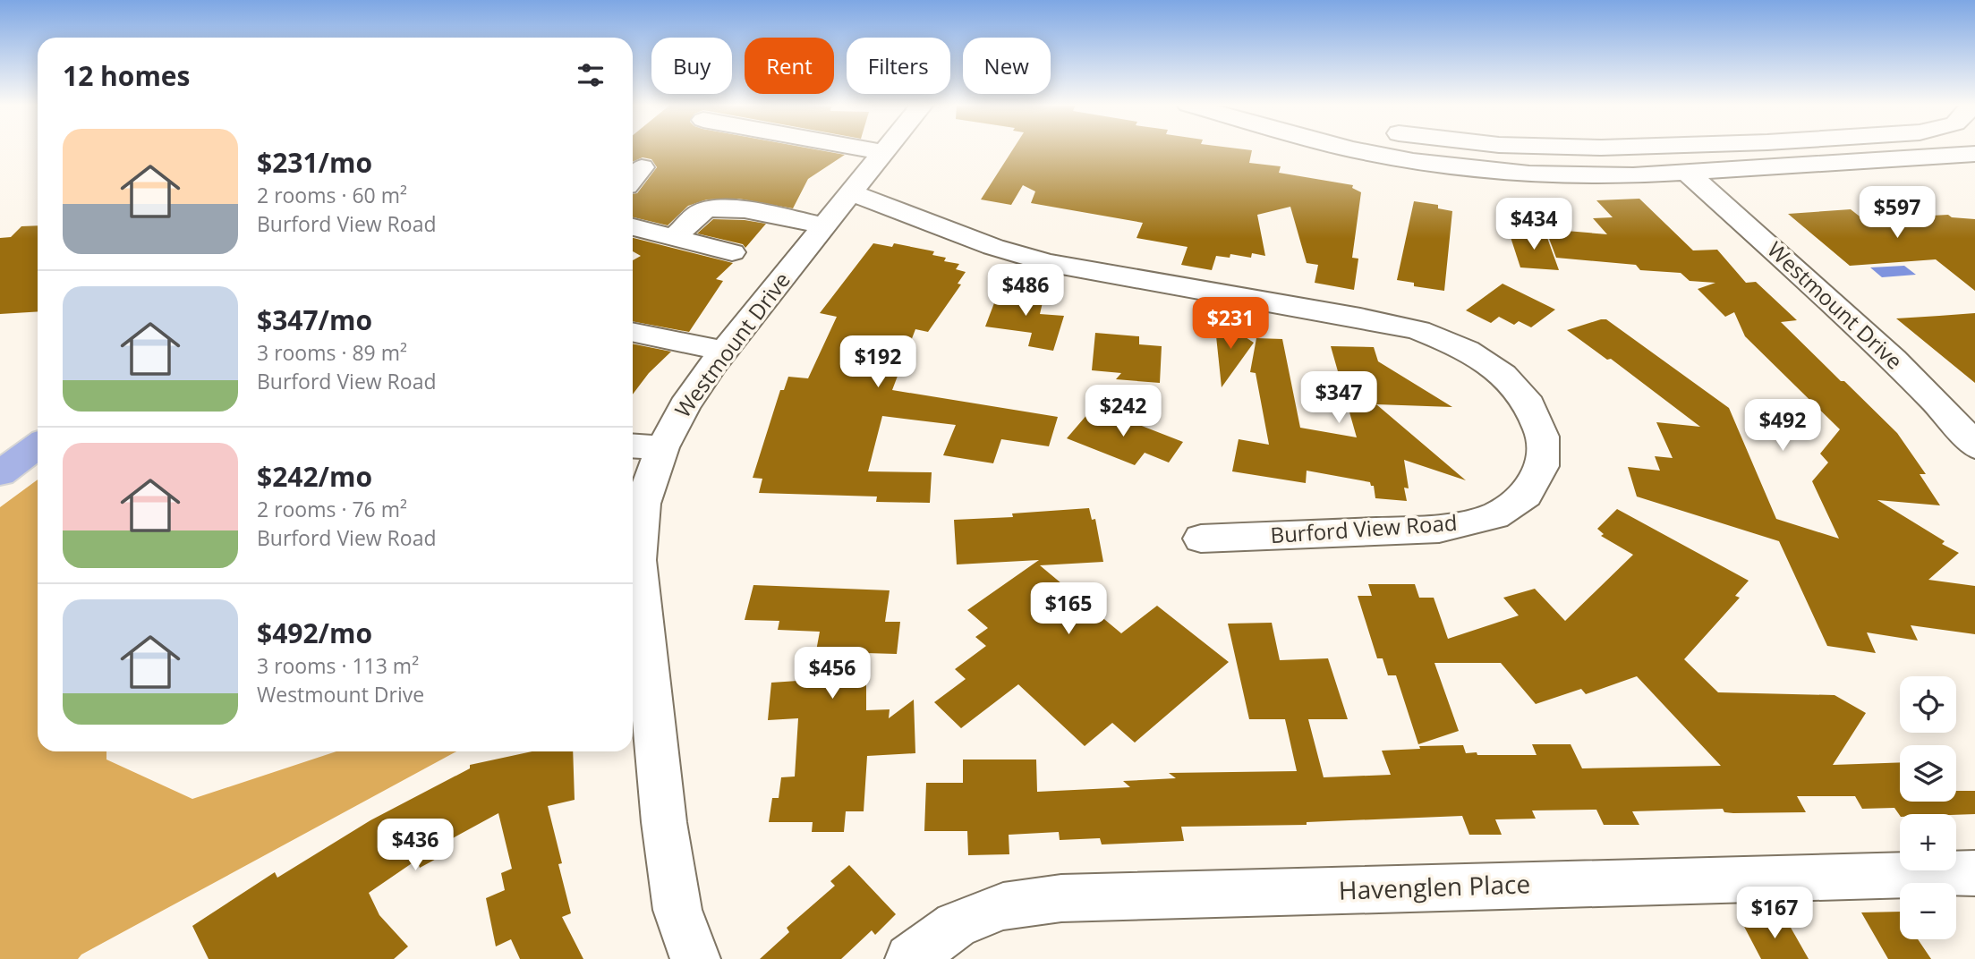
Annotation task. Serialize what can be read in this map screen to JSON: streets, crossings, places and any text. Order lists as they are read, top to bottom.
{
  "streets": {
    "street": ["Westmount Drive", "Burford View Road", "Havenglen Place"]
  },
  "crossings": [
    ["Westmount Drive", "Burford View Road"]
  ],
  "page": {
    "chip": [
      "Buy",
      "Rent",
      "Filters",
      "New"
    ],
    "heading": "12 homes",
    "list": [
      {
        "name": "$231/mo",
        "note": "2 rooms · 60 m² · Burford View Road"
      },
      {
        "name": "$347/mo",
        "note": "3 rooms · 89 m² · Burford View Road"
      },
      {
        "name": "$242/mo",
        "note": "2 rooms · 76 m² · Burford View Road"
      },
      {
        "name": "$492/mo",
        "note": "3 rooms · 113 m² · Westmount Drive"
      }
    ],
    "price": [
      "$597",
      "$434",
      "$486",
      "$231",
      "$192",
      "$347",
      "$242",
      "$492",
      "$165",
      "$456",
      "$436",
      "$167"
    ],
    "map_buttons": ["+", "−"]
  }
}
